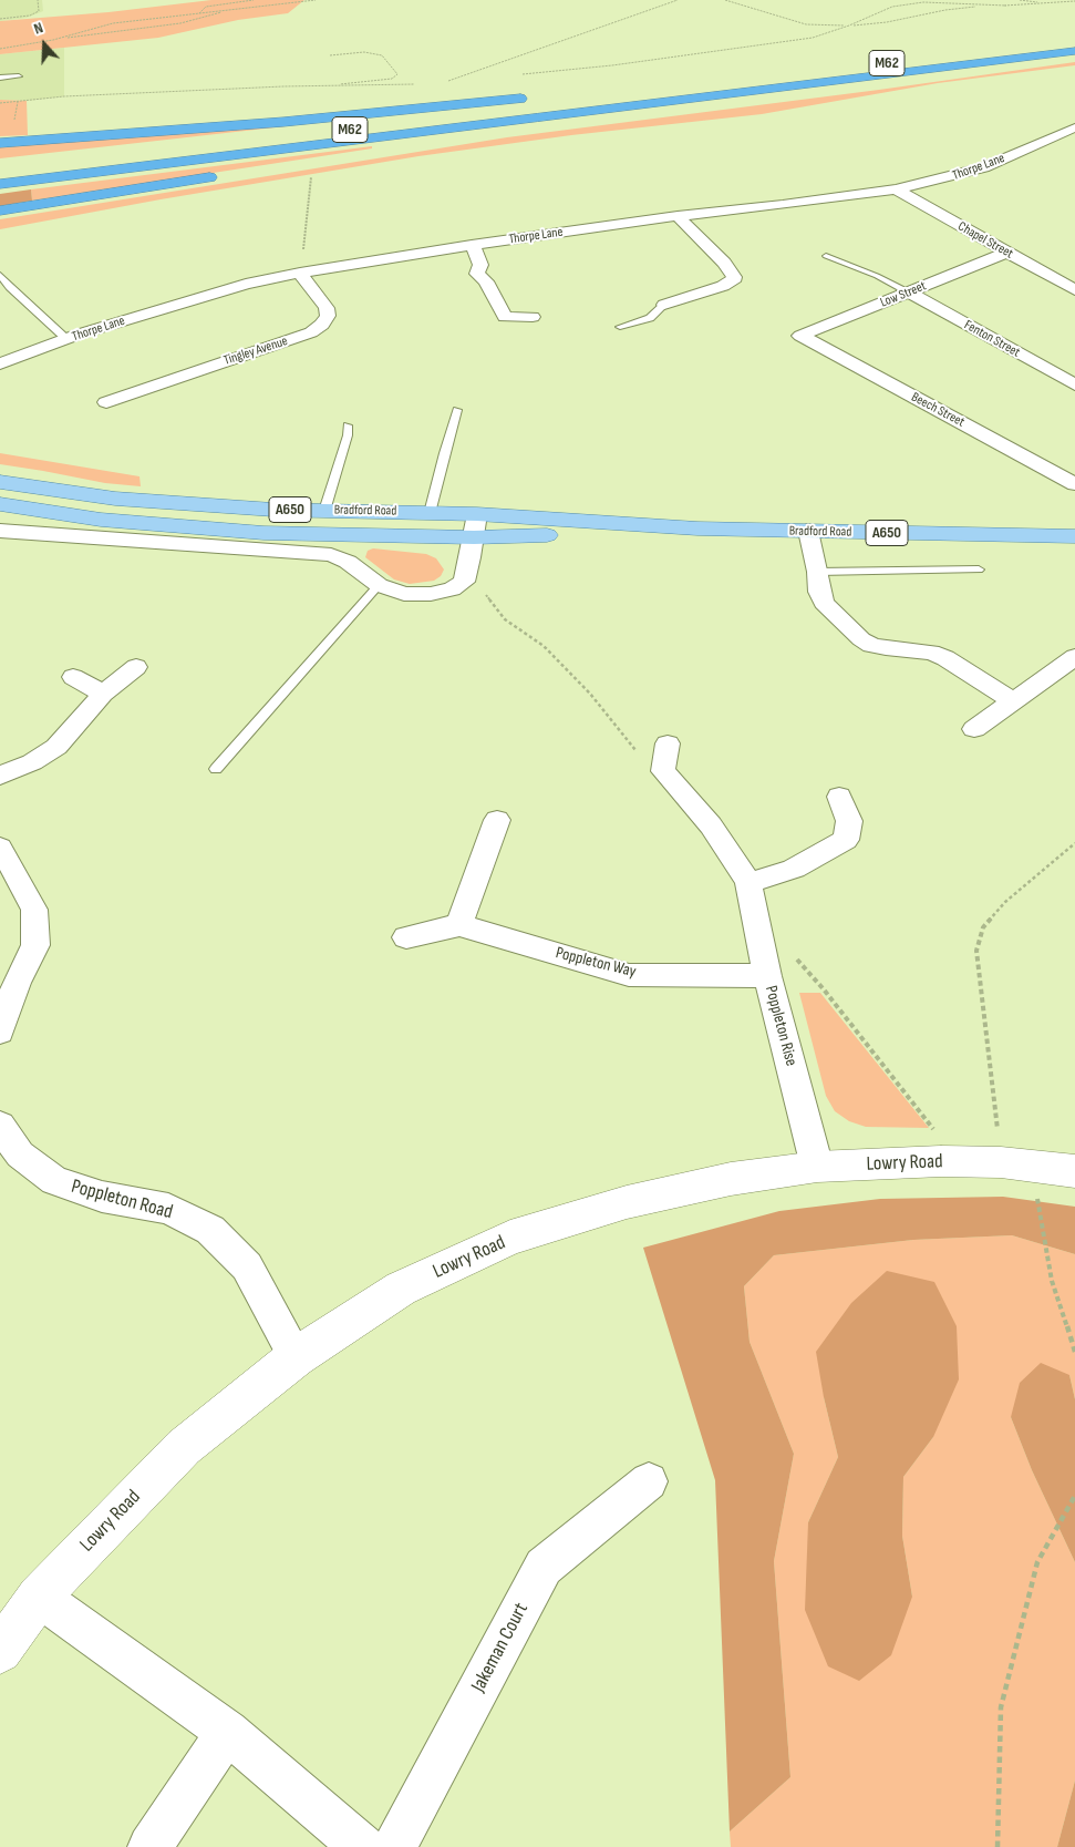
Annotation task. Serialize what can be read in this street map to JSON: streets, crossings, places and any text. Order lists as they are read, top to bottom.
{
  "streets": {
    "highway": ["M62"],
    "main road": ["A650", "Bradford Road"],
    "street": [
      "Thorpe Lane",
      "Chapel Street",
      "Low Street",
      "Fenton Street",
      "Tingley Avenue",
      "Beech Street",
      "Poppleton Way",
      "Poppleton Rise",
      "Lowry Road",
      "Poppleton Road",
      "Jakeman Court"
    ]
  },
  "crossings": [
    ["Thorpe Lane", "Chapel Street"],
    ["Thorpe Lane", "Tingley Avenue"],
    ["Chapel Street", "Low Street"],
    ["Low Street", "Fenton Street"],
    ["Low Street", "Beech Street"],
    ["Poppleton Way", "Poppleton Rise"],
    ["Poppleton Rise", "Lowry Road"],
    ["Lowry Road", "Poppleton Road"]
  ],
  "north": "top"
}
